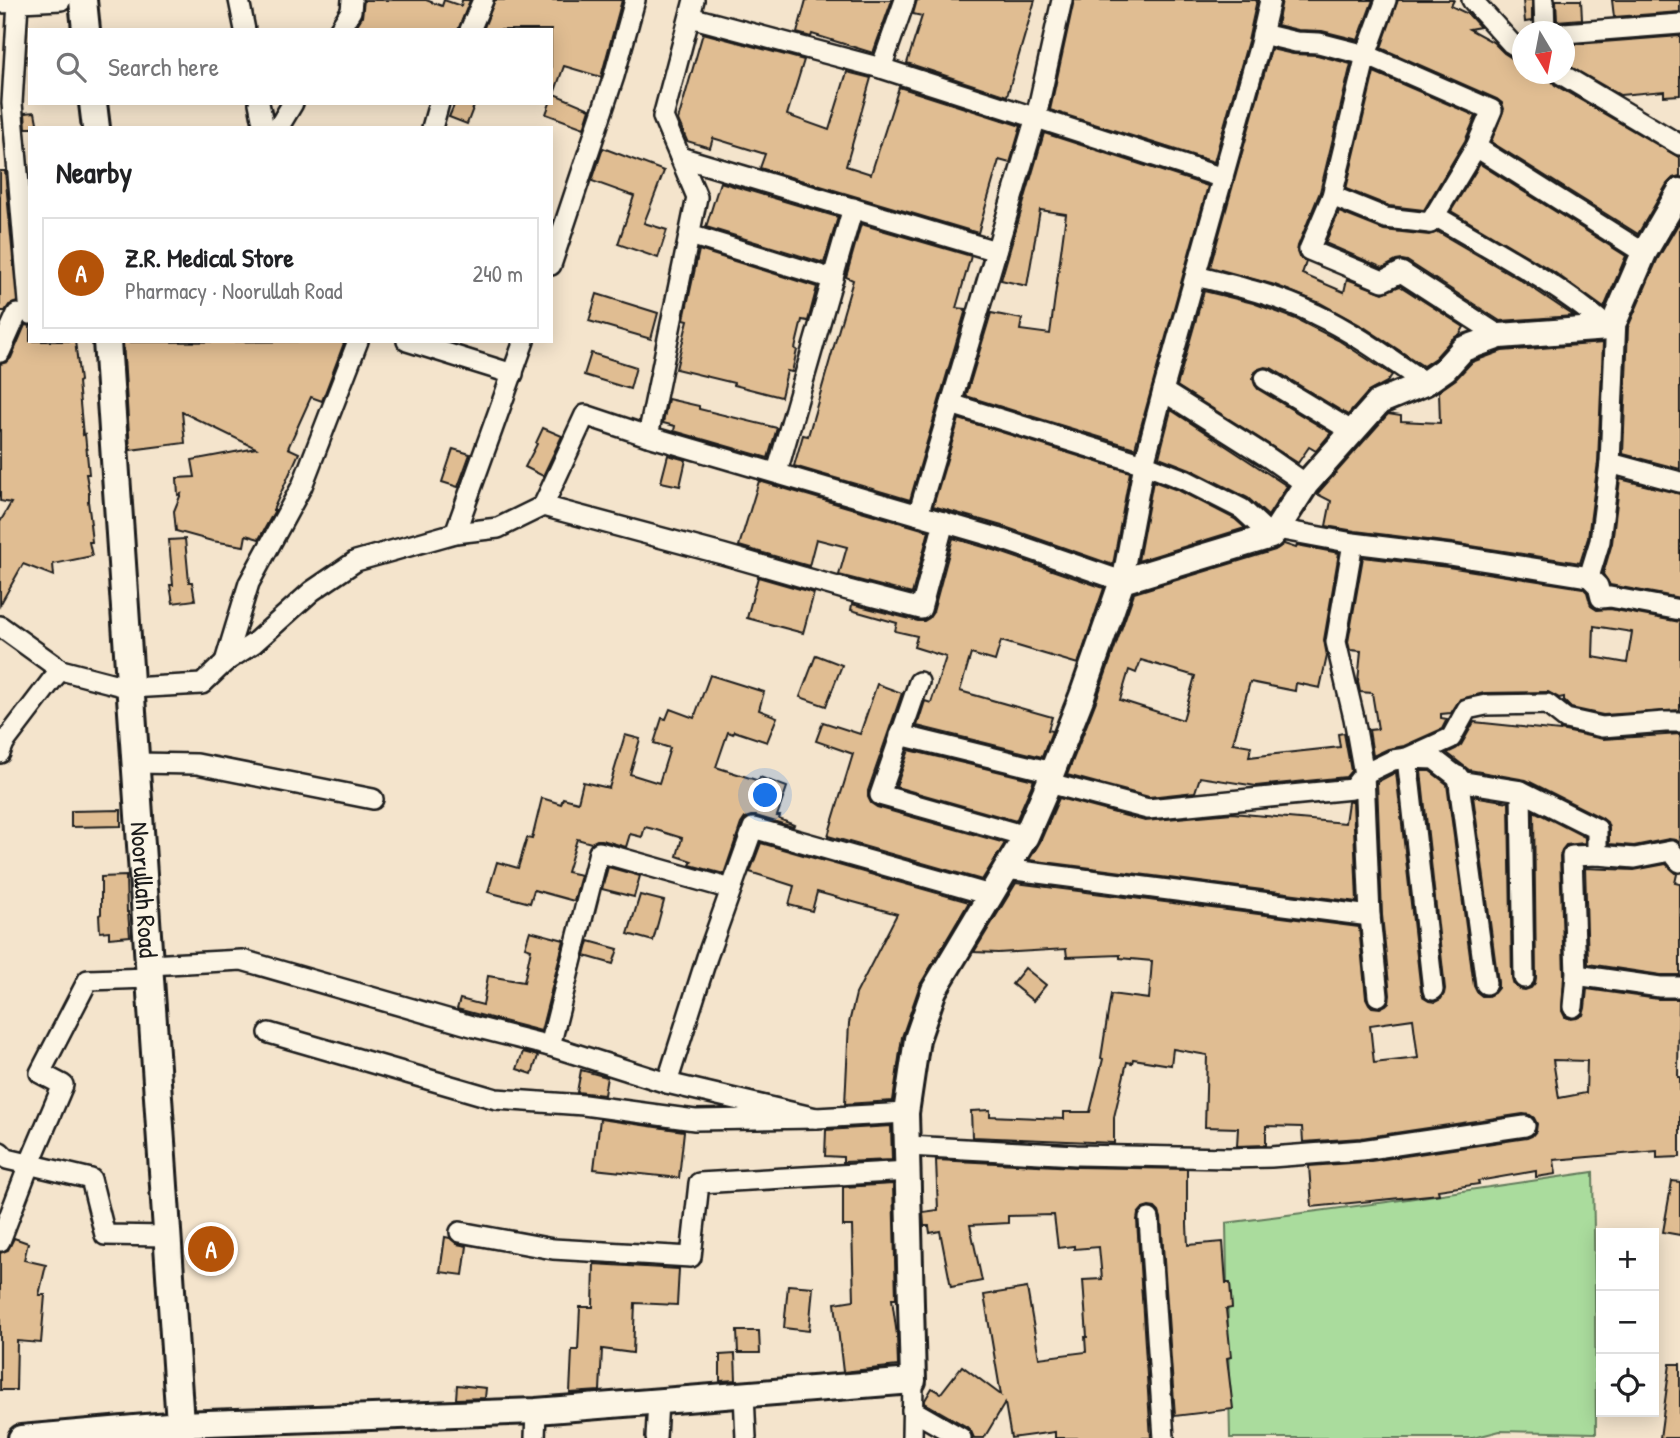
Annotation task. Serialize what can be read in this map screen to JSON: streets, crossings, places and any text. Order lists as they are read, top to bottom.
{
  "streets": {
    "main road": ["Noorullah Road"]
  },
  "north": "bottom",
  "page": {
    "search": "Search here",
    "heading": "Nearby",
    "list": [
      {
        "mark": "A",
        "name": "Z.R. Medical Store",
        "note": "Pharmacy · Noorullah Road",
        "value": "240 m"
      }
    ],
    "pins": "A",
    "map_buttons": ["+", "−"]
  }
}
